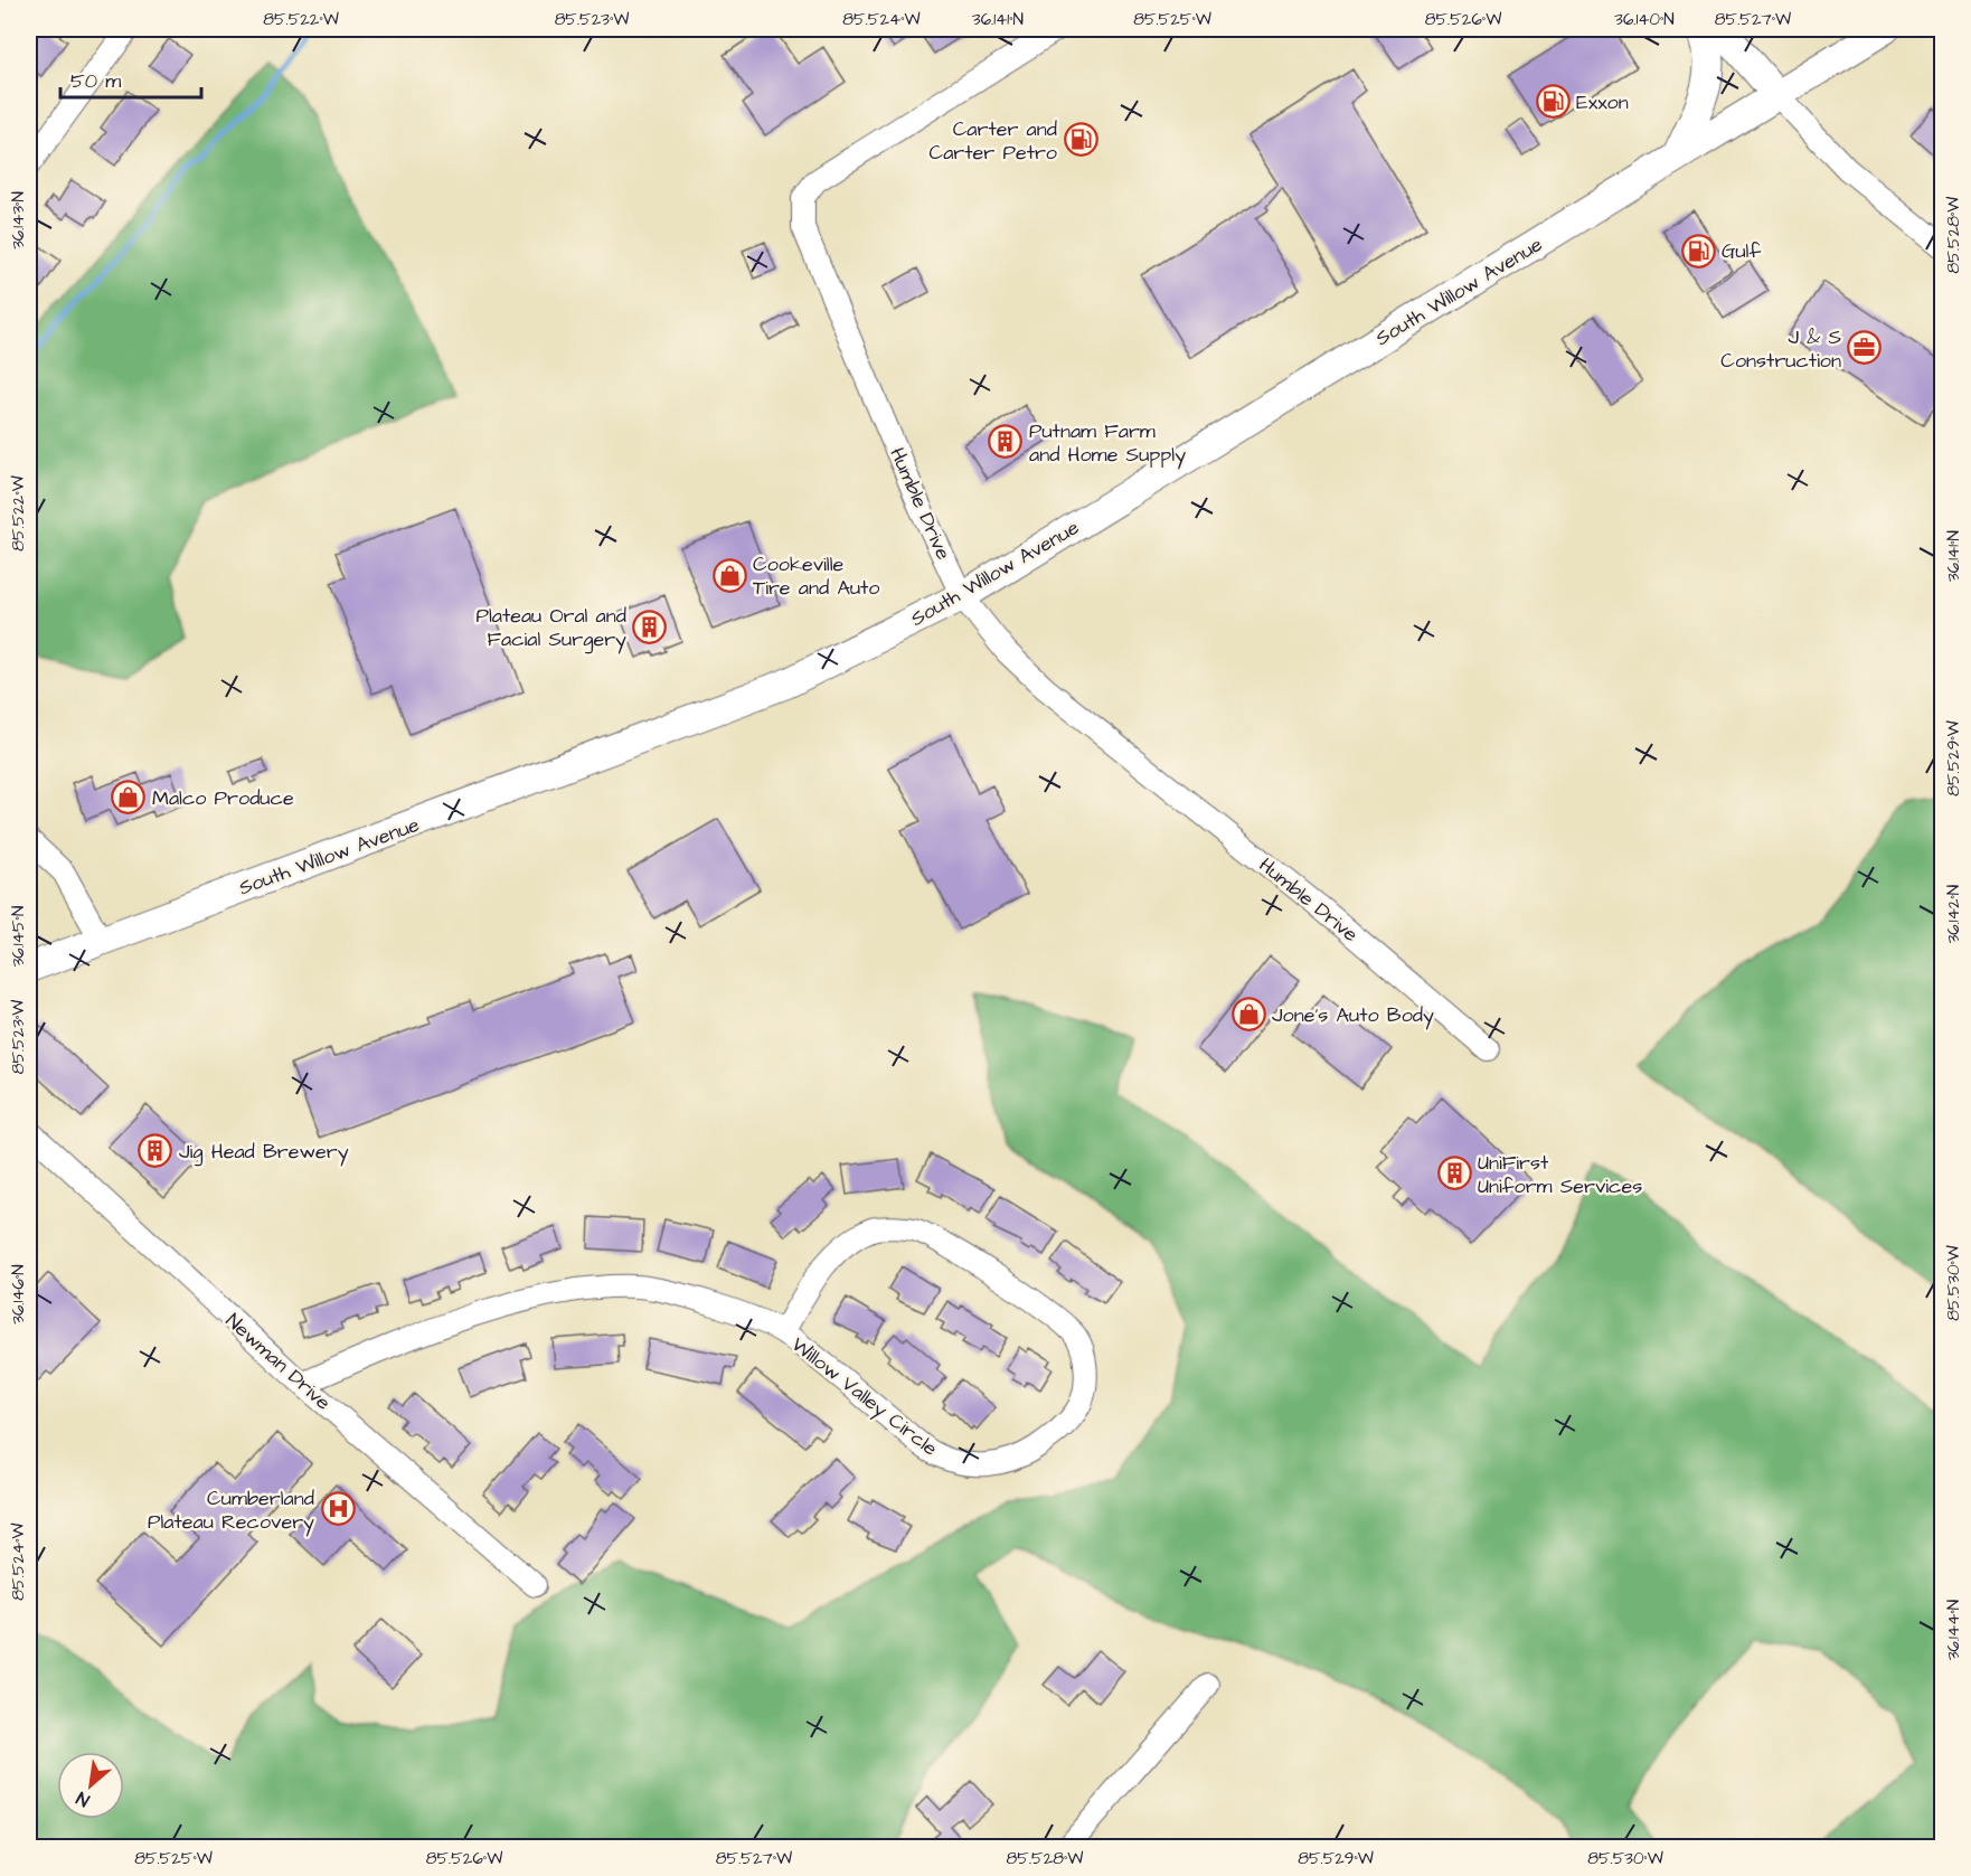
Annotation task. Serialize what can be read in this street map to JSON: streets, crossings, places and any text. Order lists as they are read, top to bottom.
{
  "streets": {
    "main road": ["South Willow Avenue"],
    "street": ["Humble Drive", "Newman Drive", "Willow Valley Circle"]
  },
  "crossings": [
    ["South Willow Avenue", "Humble Drive"],
    ["Newman Drive", "Willow Valley Circle"]
  ],
  "places": {
    "fuel station": ["Exxon", "Carter and Carter Petro", "Gulf"],
    "office": ["J & S Construction"],
    "building": [
      "Putnam Farm and Home Supply",
      "Plateau Oral and Facial Surgery",
      "Jig Head Brewery",
      "UniFirst Uniform Services"
    ],
    "shop": ["Cookeville Tire and Auto", "Malco Produce", "Jone's Auto Body"],
    "hospital": ["Cumberland Plateau Recovery"]
  },
  "scale_bar": "50 m",
  "north": "bottom left",
  "coordinates": [
    "85.522°W",
    "85.523°W",
    "85.524°W",
    "36.141°N",
    "85.525°W",
    "85.526°W",
    "36.140°N",
    "85.527°W",
    "36.143°N",
    "85.528°W",
    "85.529°W",
    "36.142°N",
    "36.145°N",
    "85.530°W",
    "36.146°N",
    "36.144°N"
  ]
}
